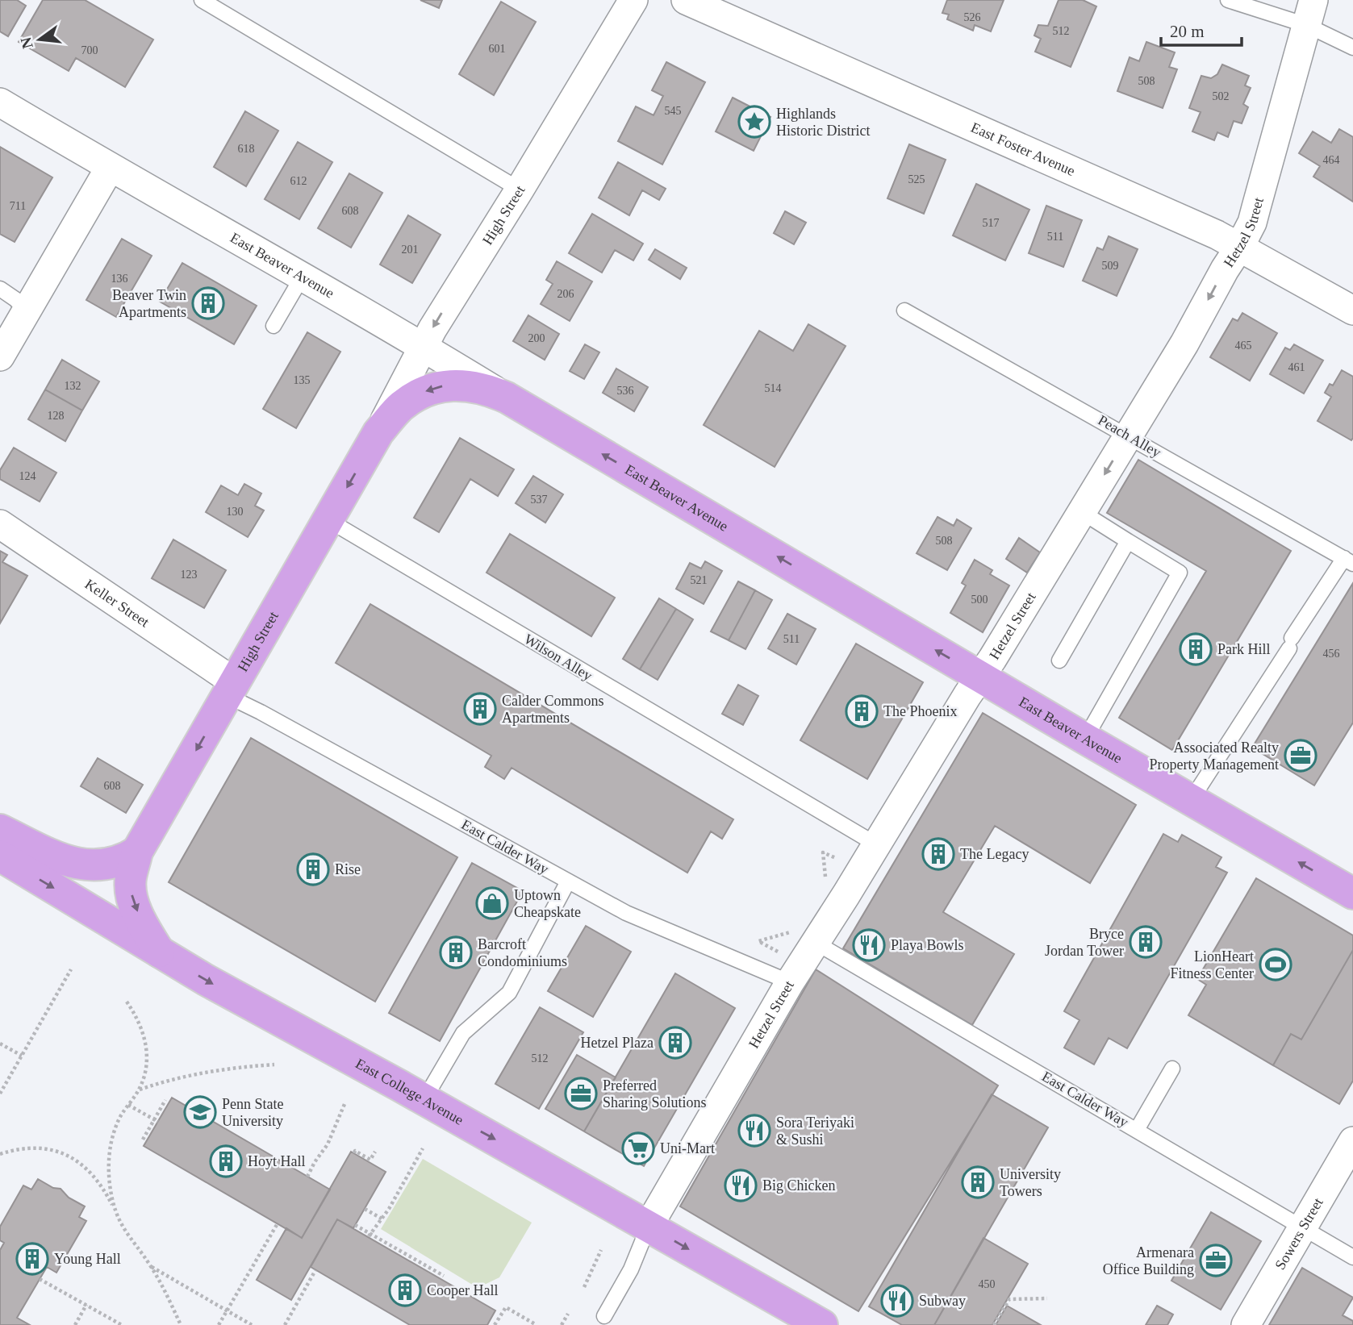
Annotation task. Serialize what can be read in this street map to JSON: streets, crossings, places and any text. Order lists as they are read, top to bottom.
{
  "streets": {
    "main road": ["High Street", "East Beaver Avenue", "East College Avenue"],
    "street": [
      "East Foster Avenue",
      "Hetzel Street",
      "Keller Street",
      "Sowers Street"
    ],
    "lane": ["Peach Alley", "Wilson Alley", "East Calder Way"]
  },
  "crossings": [
    ["East Foster Avenue", "Hetzel Street"],
    ["High Street", "East Beaver Avenue"],
    ["High Street", "Keller Street"],
    ["High Street", "Wilson Alley"],
    ["High Street", "East Calder Way"],
    ["High Street", "East College Avenue"],
    ["Hetzel Street", "East Beaver Avenue"],
    ["Hetzel Street", "Peach Alley"],
    ["Hetzel Street", "Wilson Alley"],
    ["Hetzel Street", "East Calder Way"],
    ["Hetzel Street", "East College Avenue"],
    ["Keller Street", "East Calder Way"],
    ["East Calder Way", "Sowers Street"]
  ],
  "one_way": ["High Street", "East Beaver Avenue", "East College Avenue"],
  "places": {
    "place": ["Highlands Historic District"],
    "building": [
      "Beaver Twin Apartments",
      "Park Hill",
      "Calder Commons Apartments",
      "The Phoenix",
      "The Legacy",
      "Rise",
      "Bryce Jordan Tower",
      "Barcroft Condominiums",
      "Hetzel Plaza",
      "Hoyt Hall",
      "University Towers",
      "Young Hall",
      "Cooper Hall"
    ],
    "office": ["Associated Realty Property Management", "Preferred Sharing Solutions", "Armenara Office Building"],
    "shop": ["Uptown Cheapskate"],
    "restaurant": [
      "Playa Bowls",
      "Sora Teriyaki & Sushi",
      "Big Chicken",
      "Subway"
    ],
    "sports": ["LionHeart Fitness Center"],
    "school or university": ["Penn State University"],
    "supermarket": ["Uni-Mart"]
  },
  "house_numbers": [
    "526",
    "512",
    "601",
    "700",
    "508",
    "502",
    "545",
    "618",
    "464",
    "525",
    "612",
    "711",
    "608",
    "517",
    "511",
    "201",
    "509",
    "136",
    "206",
    "200",
    "465",
    "461",
    "135",
    "132",
    "514",
    "536",
    "128",
    "124",
    "537",
    "130",
    "508",
    "123",
    "521",
    "500",
    "511",
    "456",
    "608",
    "512",
    "450"
  ],
  "scale_bar": "20 m",
  "north": "left"
}
